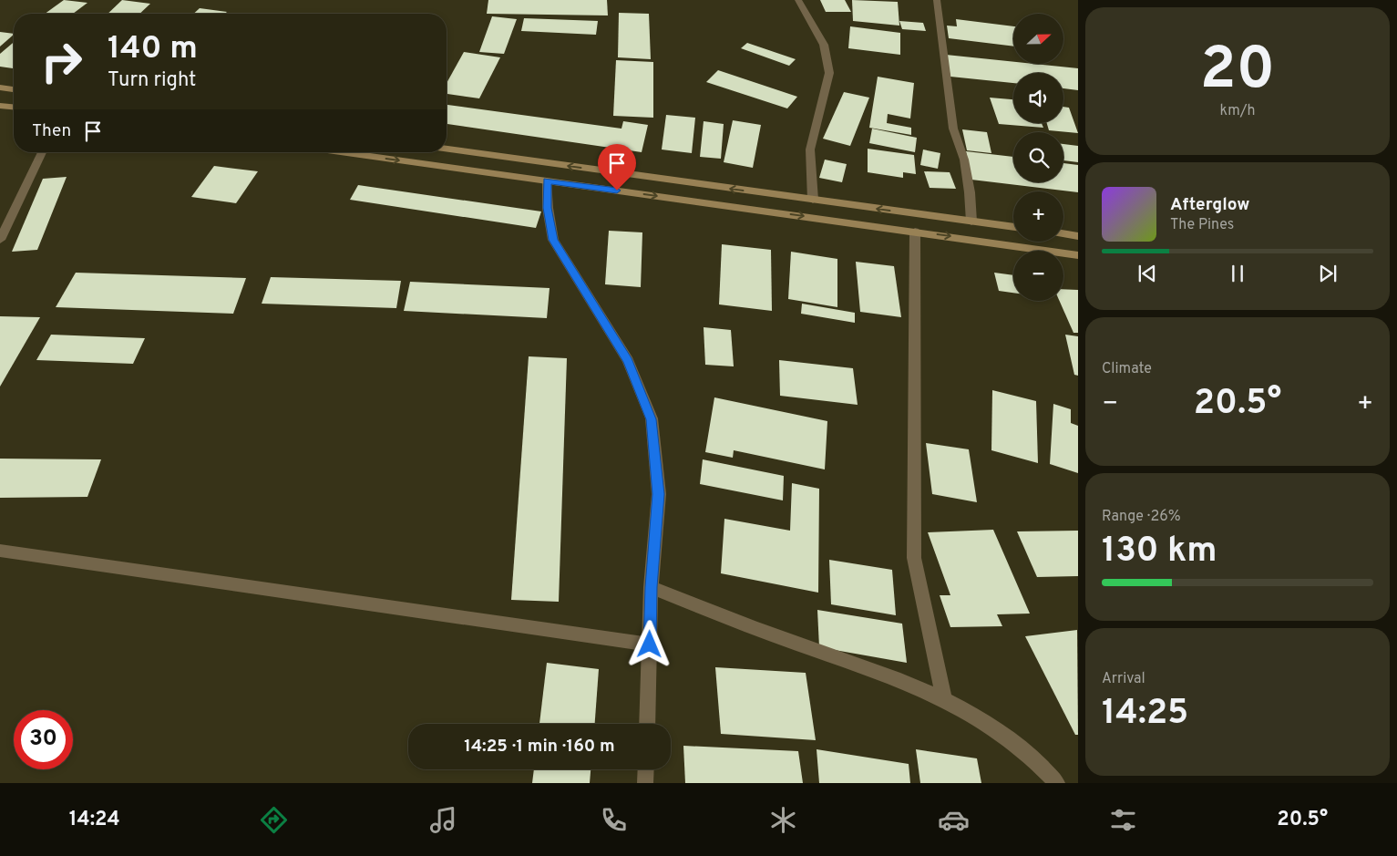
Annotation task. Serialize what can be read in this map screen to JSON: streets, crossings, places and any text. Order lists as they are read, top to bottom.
{
  "north": "right",
  "page": {
    "tile": [
      ["20", "km/h"],
      "Climate",
      ["Range · 26%", "130 km"],
      ["Arrival", "14:25"]
    ],
    "map_buttons": ["+", "−"],
    "turn": ["140 m", "Turn right"],
    "then": "Then",
    "song": ["Afterglow", "The Pines"],
    "heat": ["−", "20.5°", "+"],
    "limit": "30",
    "trip": "14:25 · 1 min · 160 m",
    "tabs": ["14:24", "20.5°"]
  }
}
